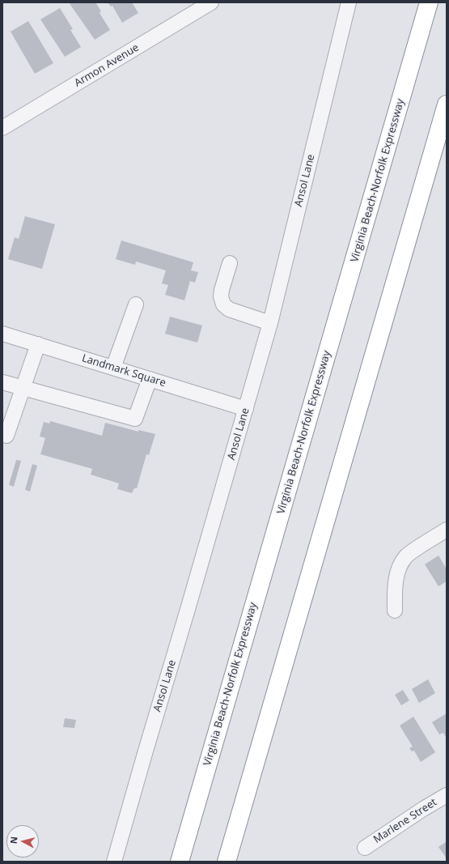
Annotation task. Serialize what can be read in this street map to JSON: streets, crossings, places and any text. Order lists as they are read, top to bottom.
{
  "streets": {
    "highway": ["Virginia Beach-Norfolk Expressway"],
    "street": [
      "Armon Avenue",
      "Ansol Lane",
      "Landmark Square",
      "Marlene Street"
    ]
  },
  "crossings": [
    ["Ansol Lane", "Landmark Square"]
  ],
  "north": "left"
}
